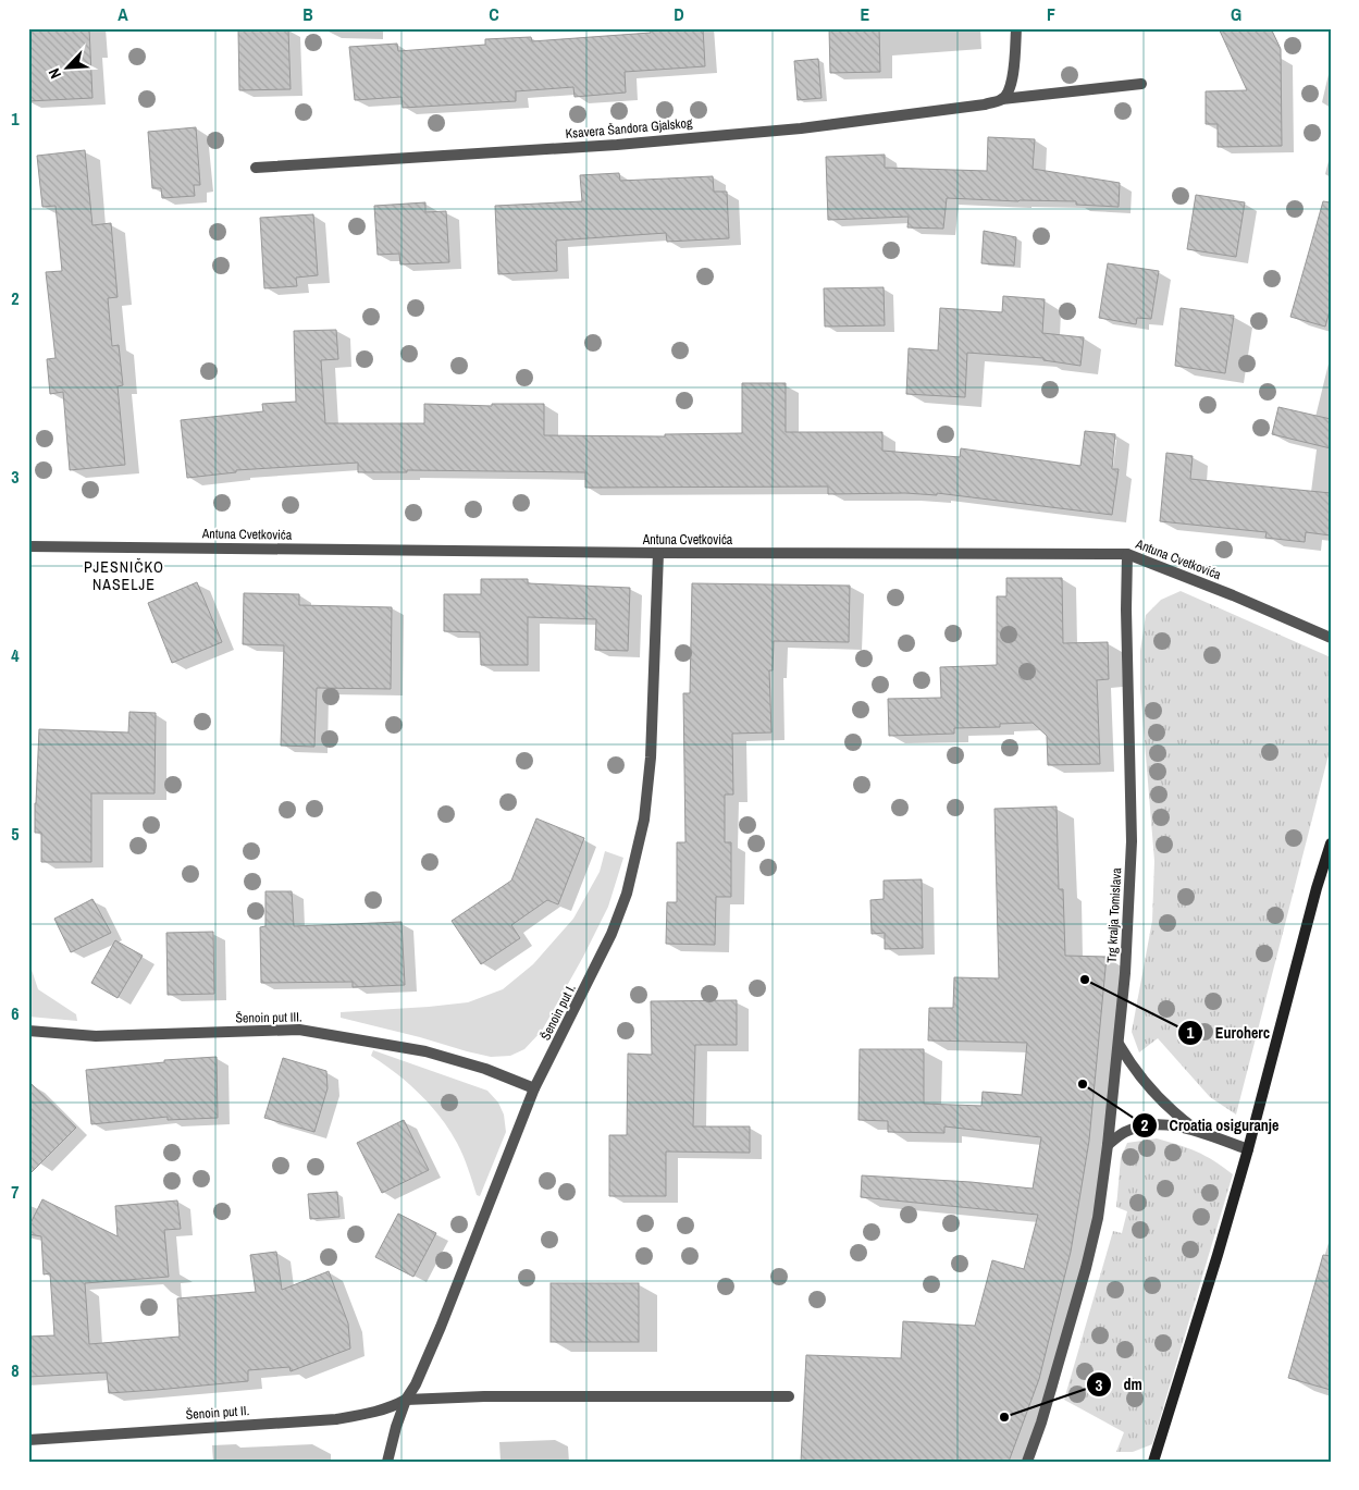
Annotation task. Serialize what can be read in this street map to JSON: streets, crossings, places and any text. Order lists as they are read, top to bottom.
{
  "streets": {
    "street": [
      "Ksavera Šandora Gjalskog",
      "Antuna Cvetkovića",
      "Trg kralja Tomislava",
      "Šenoin put I.",
      "Šenoin put III.",
      "Šenoin put II."
    ]
  },
  "crossings": [
    ["Antuna Cvetkovića", "Trg kralja Tomislava"],
    ["Antuna Cvetkovića", "Šenoin put I."],
    ["Šenoin put I.", "Šenoin put III."],
    ["Šenoin put I.", "Šenoin put II."]
  ],
  "districts": ["PJESNIČKO NASELJE"],
  "places": ["Euroherc", "Croatia osiguranje", "dm"],
  "north": "bottom left",
  "grid": {
    "columns": [
      "A",
      "B",
      "C",
      "D",
      "E",
      "F",
      "G"
    ],
    "rows": [
      "1",
      "2",
      "3",
      "4",
      "5",
      "6",
      "7",
      "8"
    ]
  }
}
